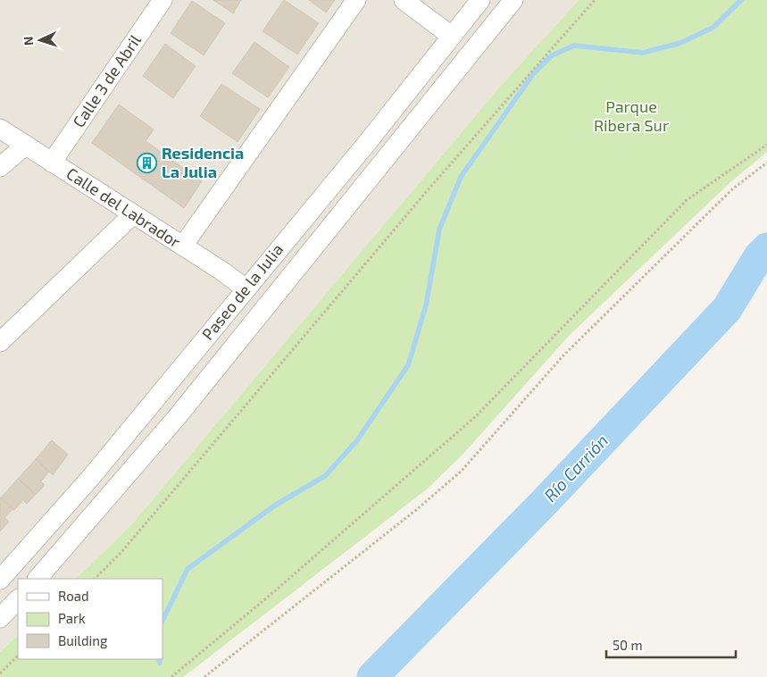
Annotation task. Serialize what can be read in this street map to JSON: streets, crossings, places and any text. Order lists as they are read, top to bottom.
{
  "streets": {
    "street": ["Calle 3 de Abril", "Calle del Labrador", "Paseo de la Julia"]
  },
  "crossings": [
    ["Calle 3 de Abril", "Calle del Labrador"],
    ["Calle del Labrador", "Paseo de la Julia"]
  ],
  "water": ["Río Carrión"],
  "parks": ["Parque Ribera Sur"],
  "places": {
    "building": ["Residencia La Julia"]
  },
  "legend": ["Road", "Park", "Building"],
  "scale_bar": "50 m",
  "north": "left"
}
